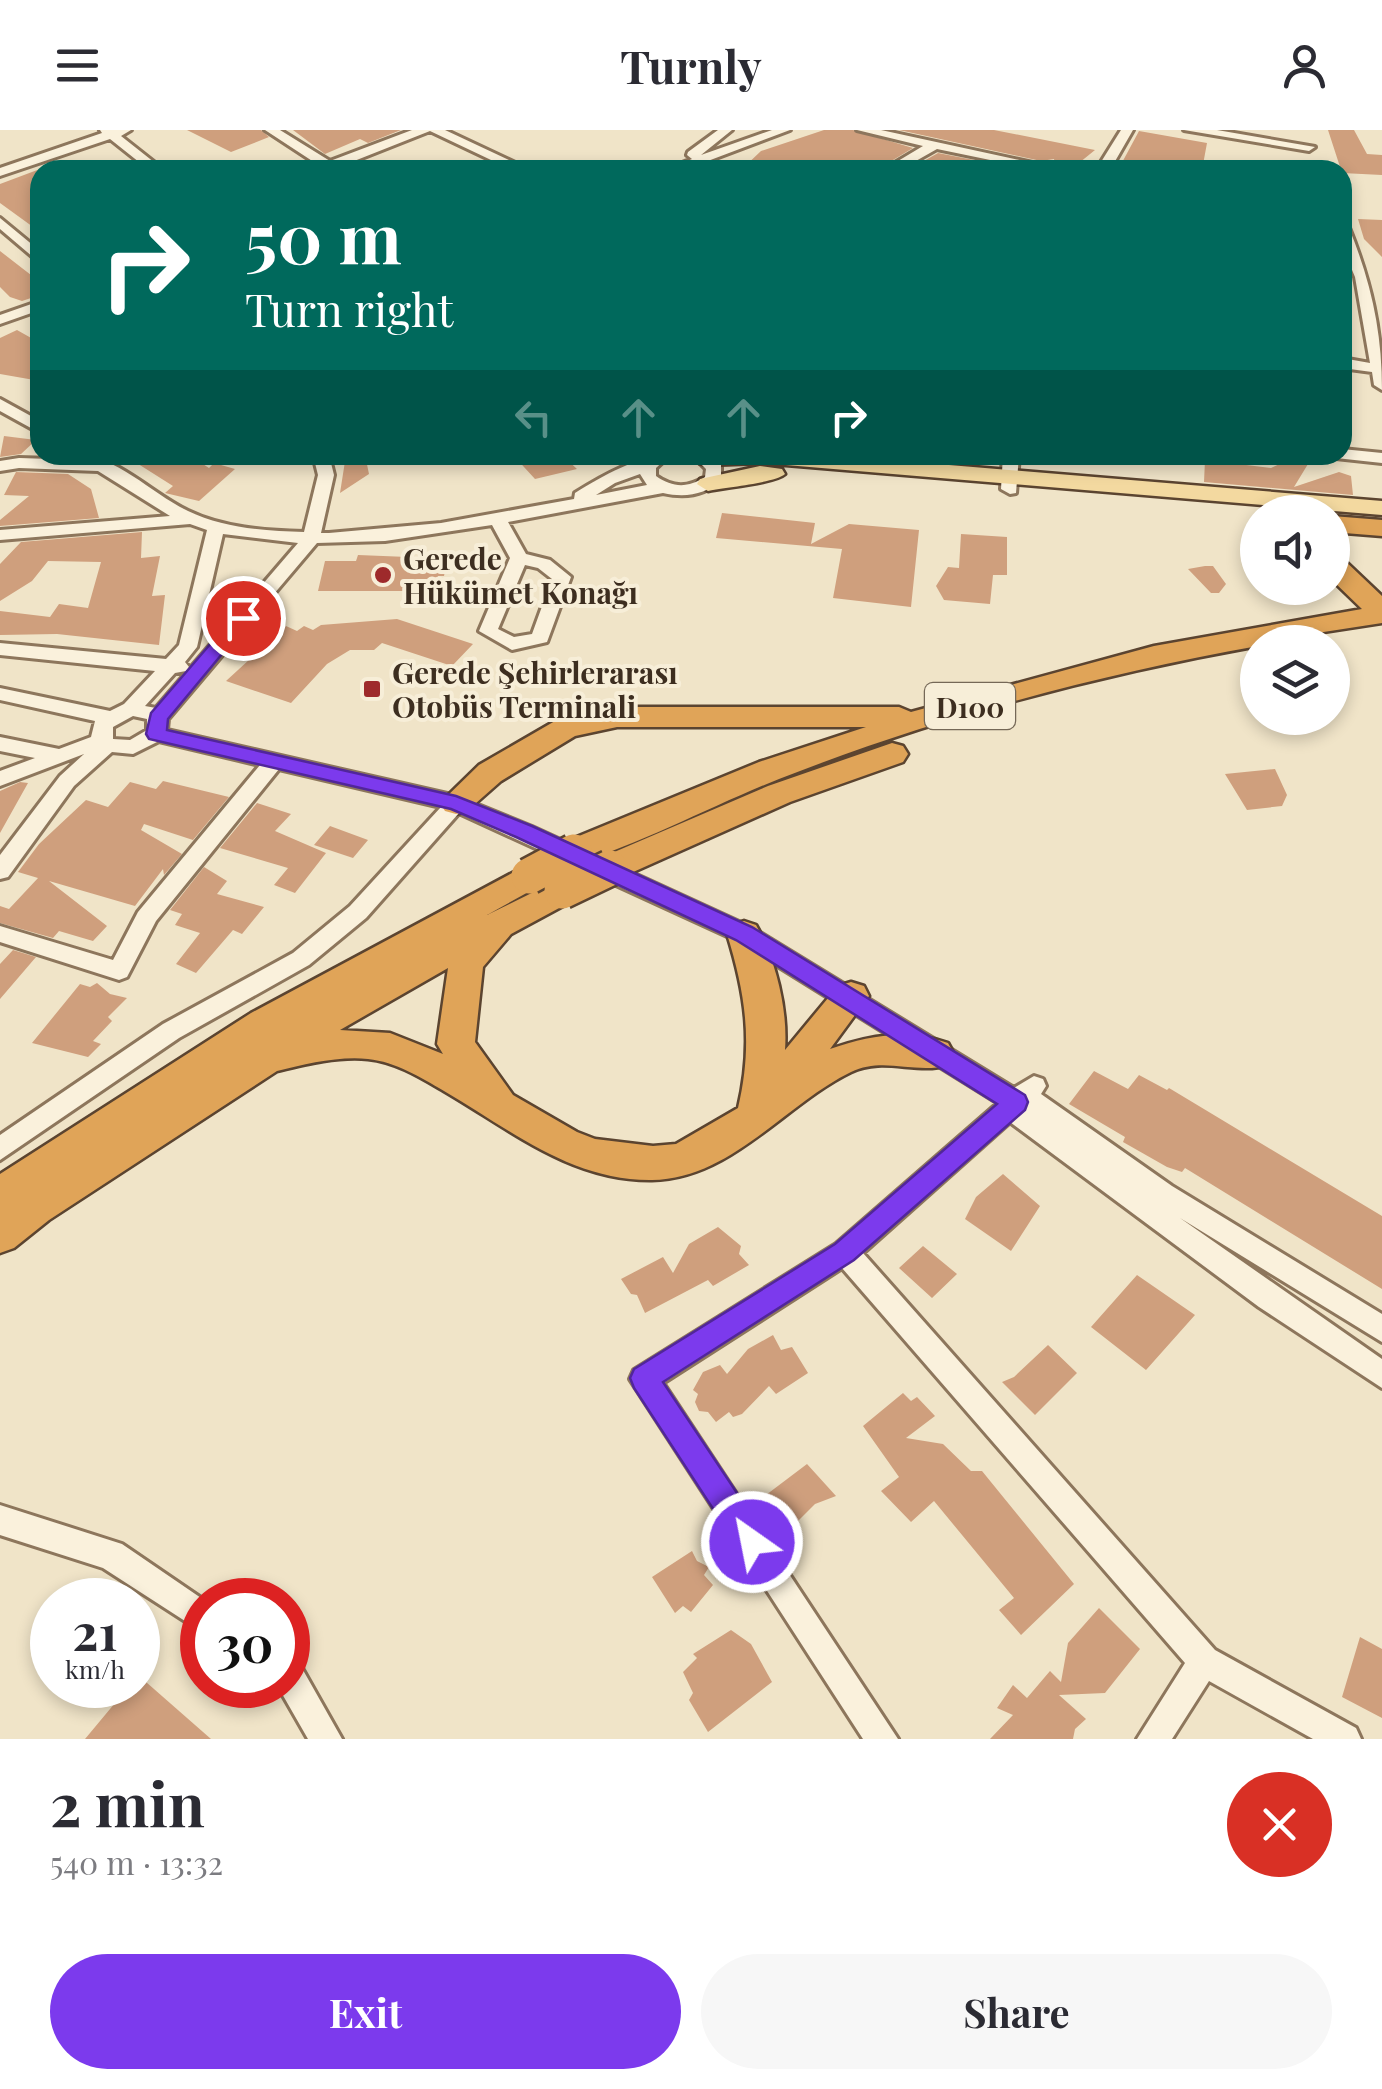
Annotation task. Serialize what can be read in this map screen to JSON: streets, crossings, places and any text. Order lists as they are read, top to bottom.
{
  "streets": {
    "highway": ["D100"]
  },
  "places": {
    "other": ["Gerede Hükümet Konağı"],
    "transit": ["Gerede Şehirlerarası Otobüs Terminali"]
  },
  "page": {
    "header": "Turnly",
    "turn": ["50 m", "Turn right"],
    "speed": "21 km/h",
    "limit": "30",
    "heading": ["2 min", "540 m · 13:32"],
    "buttons": ["Exit", "Share"]
  }
}
